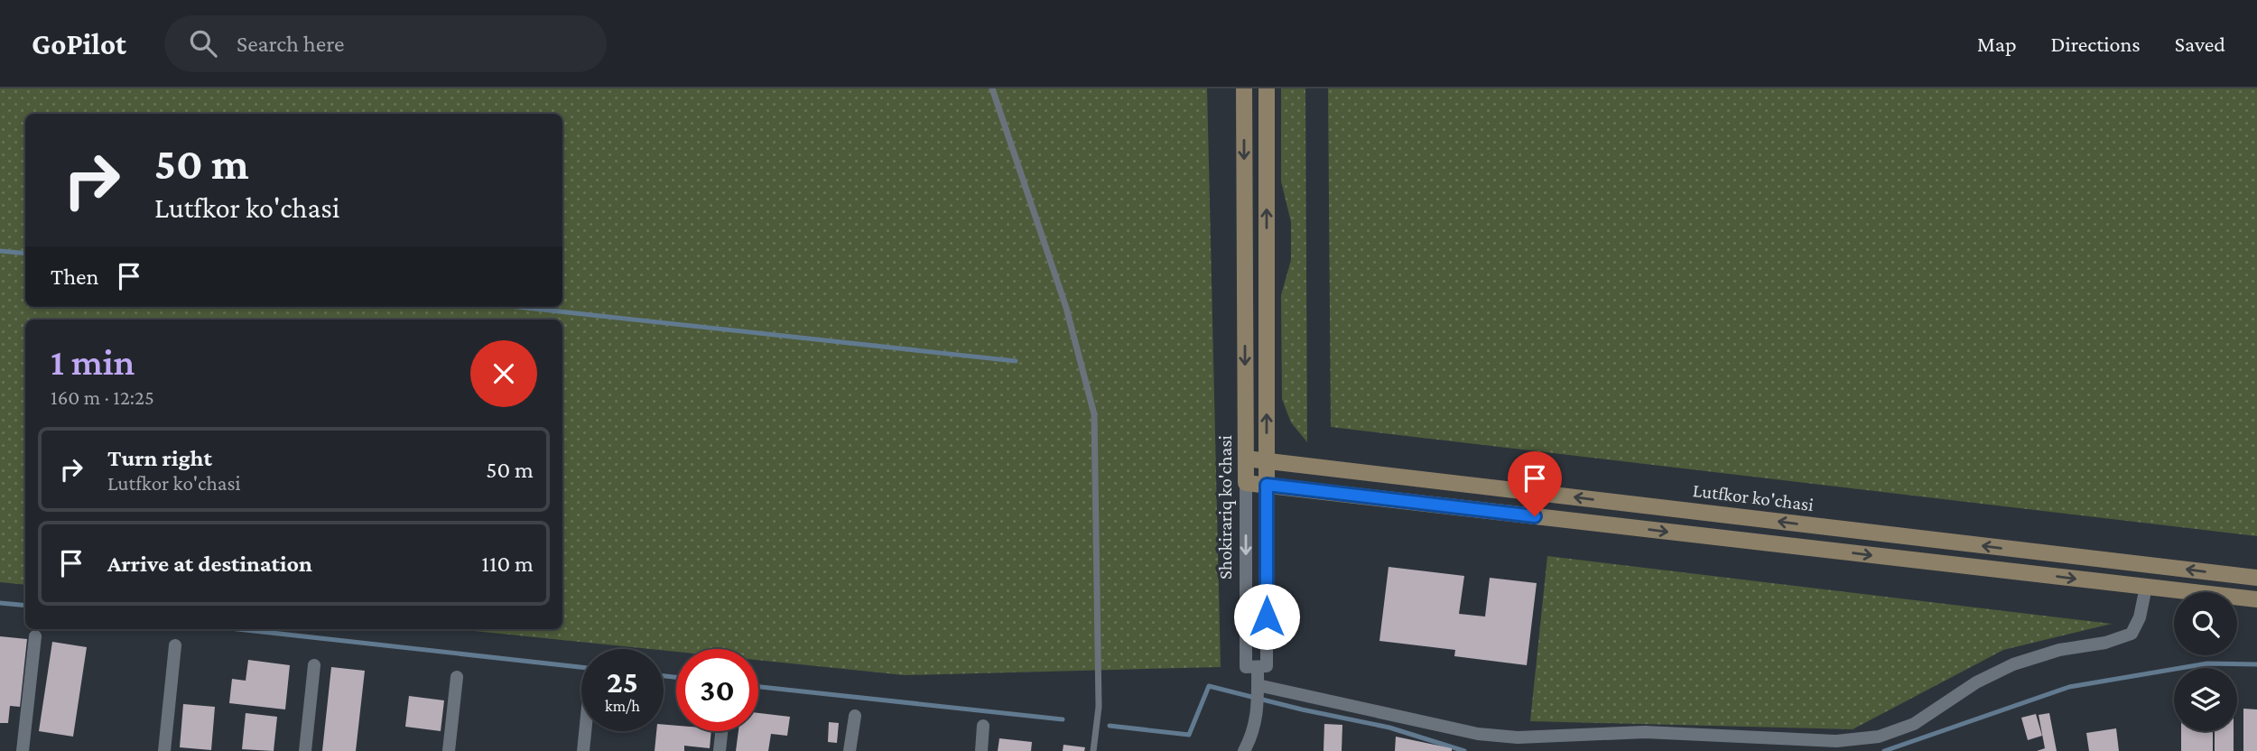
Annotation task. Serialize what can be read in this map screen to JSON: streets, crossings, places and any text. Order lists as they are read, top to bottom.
{
  "streets": {
    "main road": ["Lutfkor ko'chasi", "Shokirariq ko'chasi"]
  },
  "crossings": [
    ["Lutfkor ko'chasi", "Shokirariq ko'chasi"]
  ],
  "page": {
    "header": "GoPilot",
    "search": "Search here",
    "nav": ["Map", "Directions", "Saved"],
    "turn": ["50 m", "Lutfkor ko'chasi"],
    "then": "Then",
    "heading": ["1 min", "160 m · 12:25"],
    "list": [
      {
        "name": "Turn right",
        "note": "Lutfkor ko'chasi",
        "value": "50 m"
      },
      {
        "name": "Arrive at destination",
        "value": "110 m"
      }
    ],
    "speed": "25 km/h",
    "limit": "30"
  }
}
